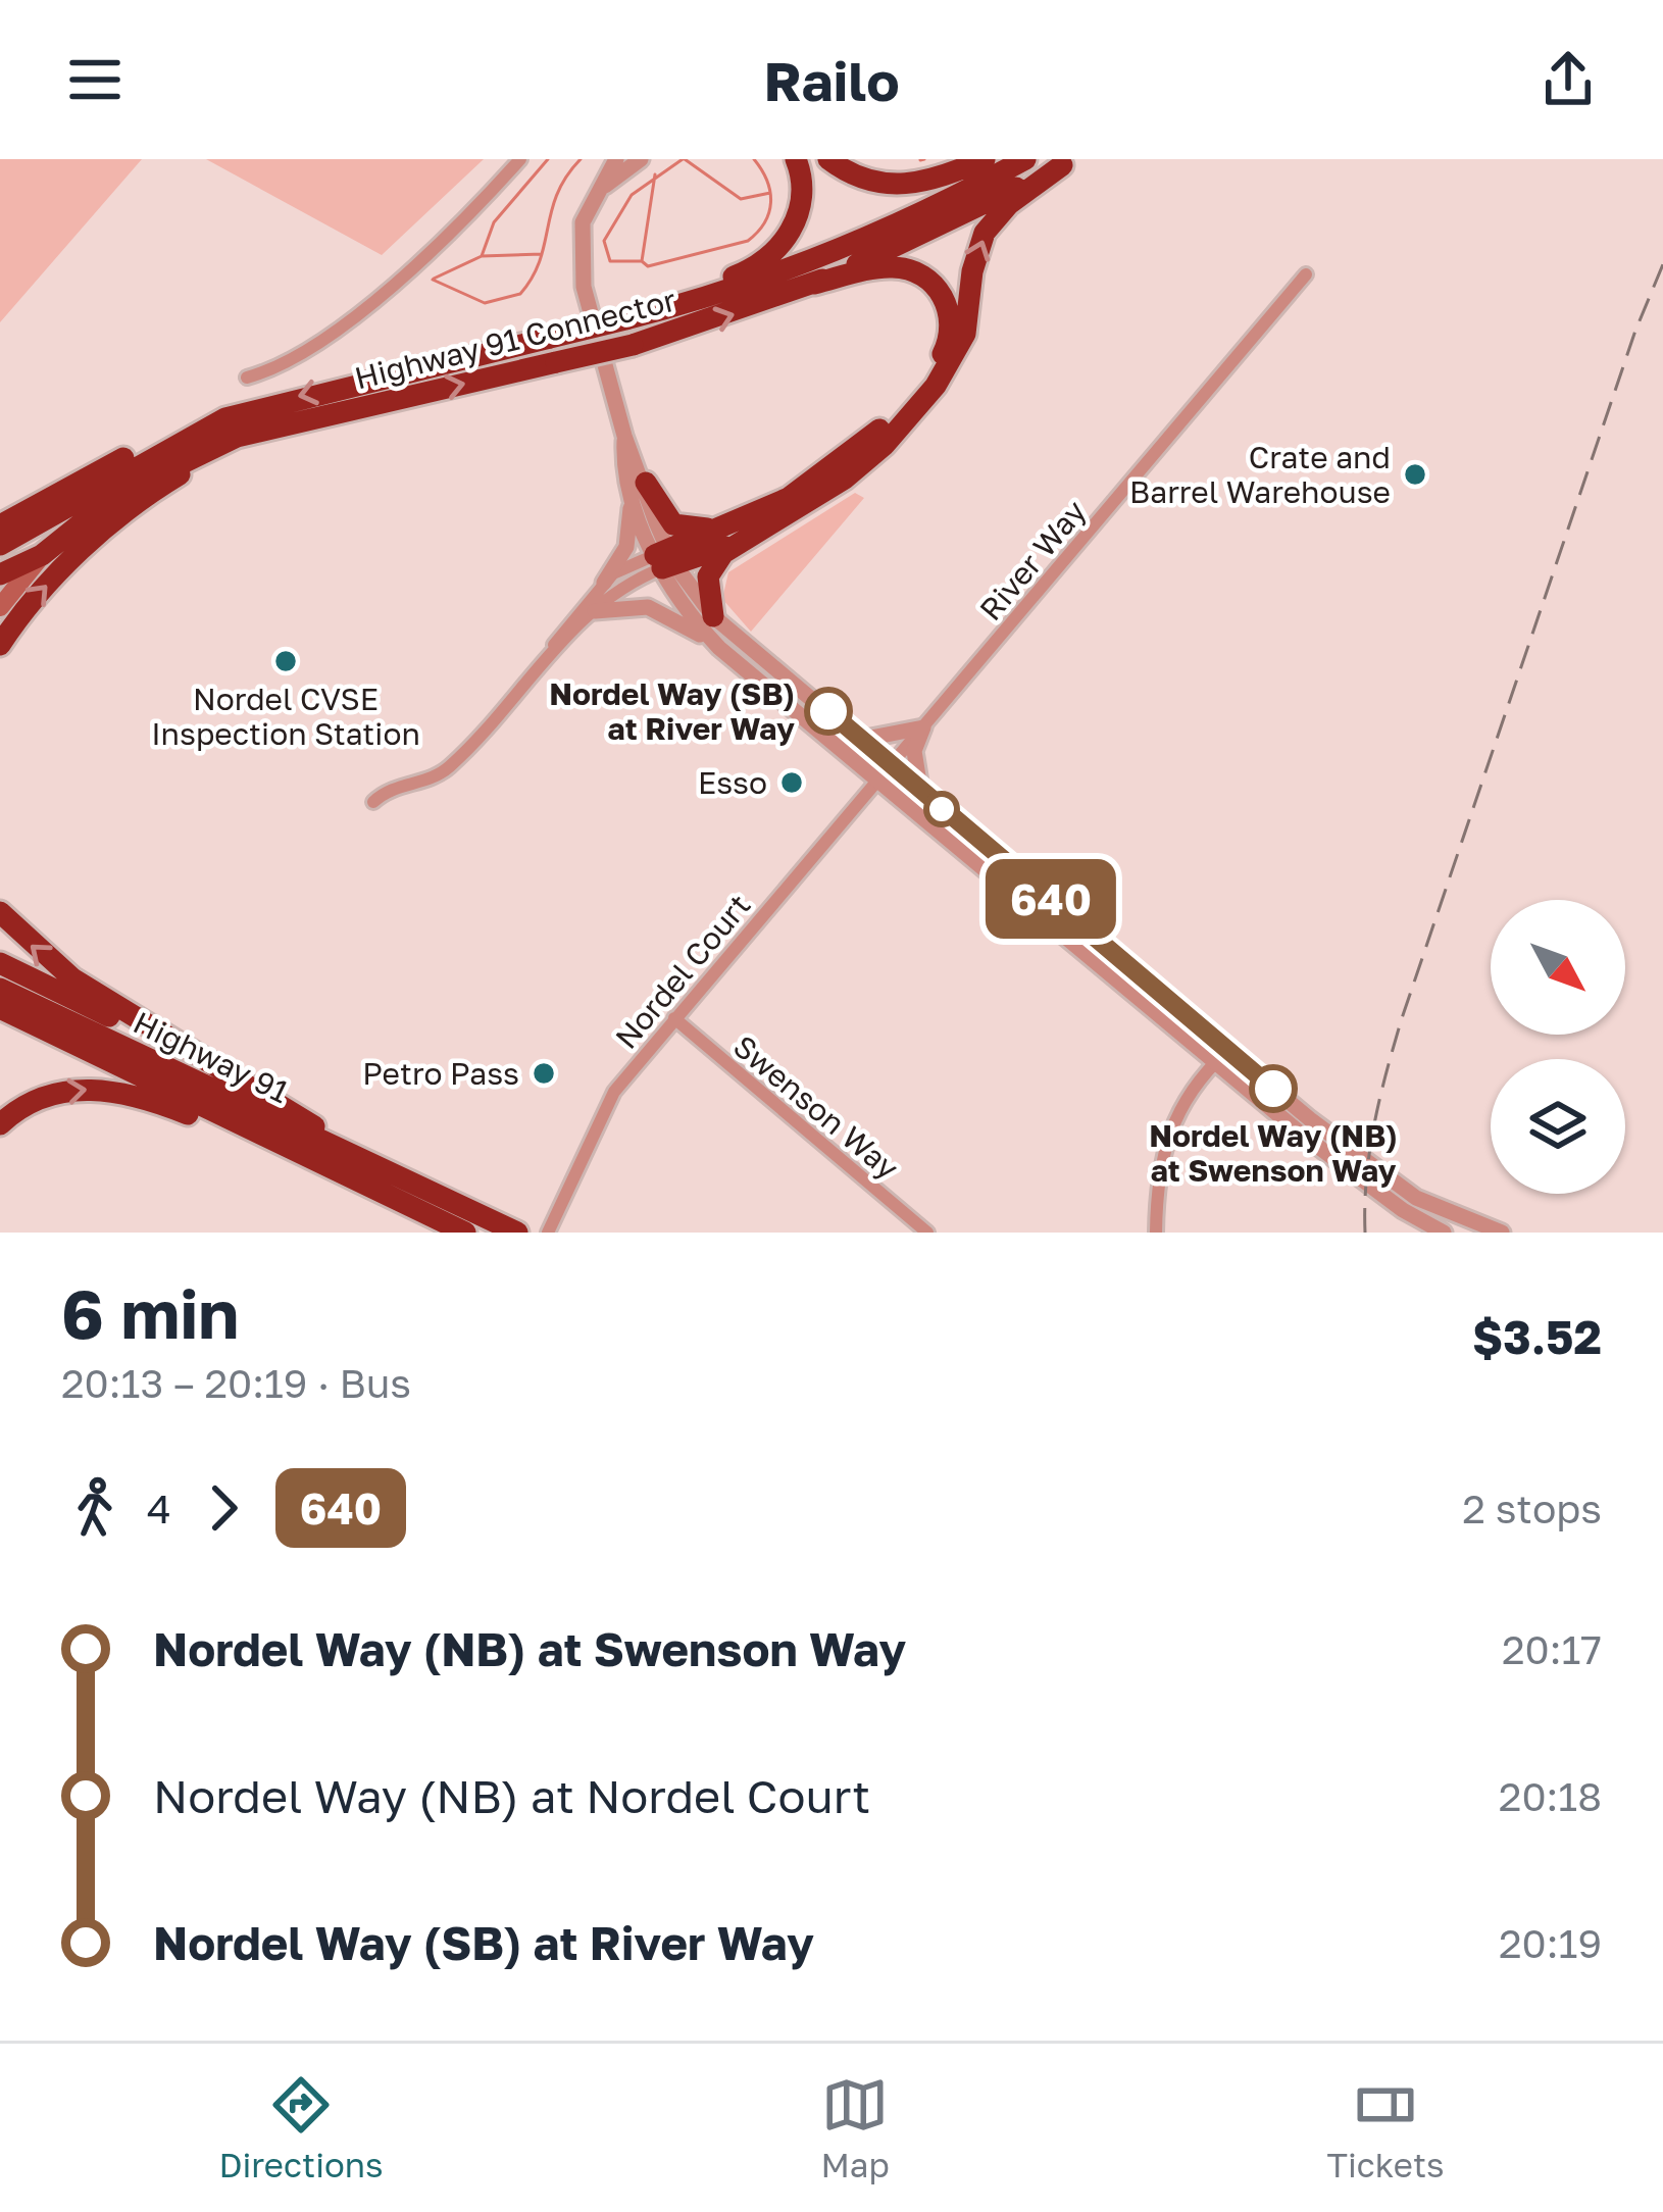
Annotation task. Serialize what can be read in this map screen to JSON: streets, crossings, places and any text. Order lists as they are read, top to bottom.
{
  "streets": {
    "highway": ["Highway 91 Connector", "Highway 91"],
    "street": ["River Way", "Nordel Court", "Swenson Way"]
  },
  "crossings": [
    ["River Way", "Nordel Court"],
    ["Nordel Court", "Swenson Way"]
  ],
  "places": [
    "Crate and Barrel Warehouse",
    "Nordel CVSE Inspection Station",
    "Nordel Way (SB) at River Way",
    "Esso",
    "Petro Pass",
    "Nordel Way (NB) at Swenson Way"
  ],
  "lines": ["bus line 640"],
  "north": "bottom right",
  "page": {
    "header": "Railo",
    "on_map": "640",
    "heading": ["6 min", "20:13 – 20:19 · Bus", "$3.52"],
    "legs": ["4", "640", "2 stops"],
    "list": [
      {
        "name": "Nordel Way (NB) at Swenson Way",
        "value": "20:17"
      },
      {
        "name": "Nordel Way (NB) at Nordel Court",
        "value": "20:18"
      },
      {
        "name": "Nordel Way (SB) at River Way",
        "value": "20:19"
      }
    ],
    "tabs": ["Directions", "Map", "Tickets"]
  }
}
